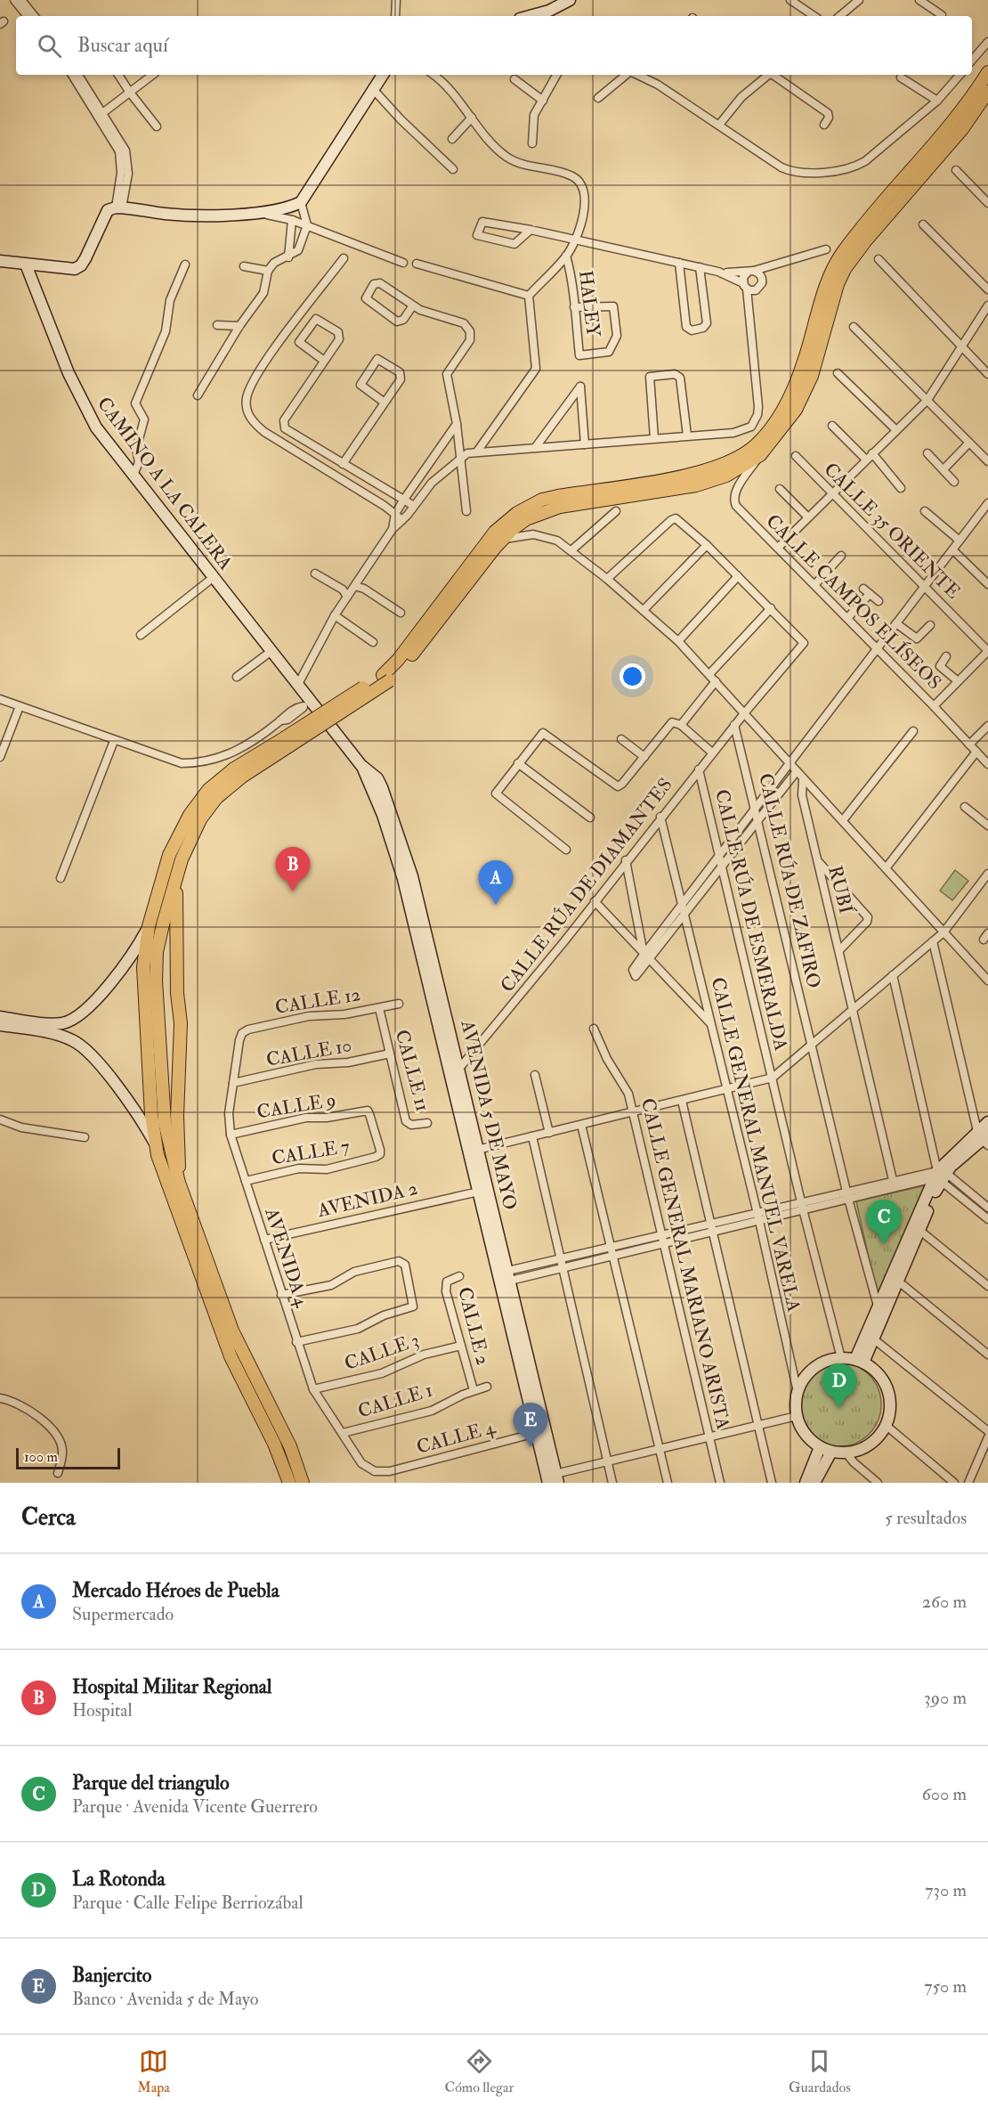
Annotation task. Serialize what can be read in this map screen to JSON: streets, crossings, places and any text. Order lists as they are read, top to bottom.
{
  "streets": {
    "street": [
      "HALEY",
      "CAMINO A LA CALERA",
      "CALLE 35 ORIENTE",
      "CALLE CAMPOS ELÍSEOS",
      "CALLE RÚA DE ZAFIRO",
      "CALLE RÚA DE DIAMANTES",
      "RUBÍ",
      "CALLE RÚA DE ESMERALDA",
      "CALLE 12",
      "CALLE 10",
      "CALLE 11",
      "CALLE 9",
      "AVENIDA 5 DE MAYO",
      "CALLE GENERAL MANUEL VARELA",
      "CALLE 7",
      "AVENIDA 2",
      "AVENIDA 4",
      "CALLE GENERAL MARIANO ARISTA",
      "CALLE 2",
      "CALLE 3",
      "CALLE 1",
      "CALLE 4"
    ]
  },
  "crossings": [
    ["CAMINO A LA CALERA", "AVENIDA 5 DE MAYO"],
    ["CALLE RÚA DE ZAFIRO", "CALLE RÚA DE DIAMANTES"],
    ["CALLE RÚA DE DIAMANTES", "CALLE RÚA DE ESMERALDA"],
    ["CALLE RÚA DE DIAMANTES", "AVENIDA 5 DE MAYO"],
    ["CALLE RÚA DE DIAMANTES", "CALLE GENERAL MANUEL VARELA"],
    ["CALLE RÚA DE ESMERALDA", "CALLE GENERAL MANUEL VARELA"],
    ["CALLE 12", "CALLE 11"],
    ["CALLE 12", "AVENIDA 4"],
    ["CALLE 10", "CALLE 11"],
    ["CALLE 10", "AVENIDA 4"],
    ["CALLE 9", "CALLE 7"],
    ["CALLE 9", "AVENIDA 4"],
    ["AVENIDA 5 DE MAYO", "AVENIDA 2"],
    ["AVENIDA 5 DE MAYO", "CALLE 4"],
    ["CALLE 7", "AVENIDA 4"],
    ["AVENIDA 2", "AVENIDA 4"],
    ["AVENIDA 4", "CALLE 3"],
    ["AVENIDA 4", "CALLE 1"],
    ["AVENIDA 4", "CALLE 4"],
    ["CALLE 2", "CALLE 3"],
    ["CALLE 2", "CALLE 1"]
  ],
  "scale_bar": "100 m",
  "page": {
    "search": "Buscar aquí",
    "pins": [
      "B",
      "A",
      "C",
      "D",
      "E"
    ],
    "scale": "100 m",
    "heading": ["Cerca", "5 resultados"],
    "list": [
      {
        "mark": "A",
        "name": "Mercado Héroes de Puebla",
        "note": "Supermercado",
        "value": "260 m"
      },
      {
        "mark": "B",
        "name": "Hospital Militar Regional",
        "note": "Hospital",
        "value": "390 m"
      },
      {
        "mark": "C",
        "name": "Parque del triangulo",
        "note": "Parque · Avenida Vicente Guerrero",
        "value": "600 m"
      },
      {
        "mark": "D",
        "name": "La Rotonda",
        "note": "Parque · Calle Felipe Berriozábal",
        "value": "730 m"
      },
      {
        "mark": "E",
        "name": "Banjercito",
        "note": "Banco · Avenida 5 de Mayo",
        "value": "750 m"
      }
    ],
    "nav": ["Mapa", "Cómo llegar", "Guardados"]
  }
}
